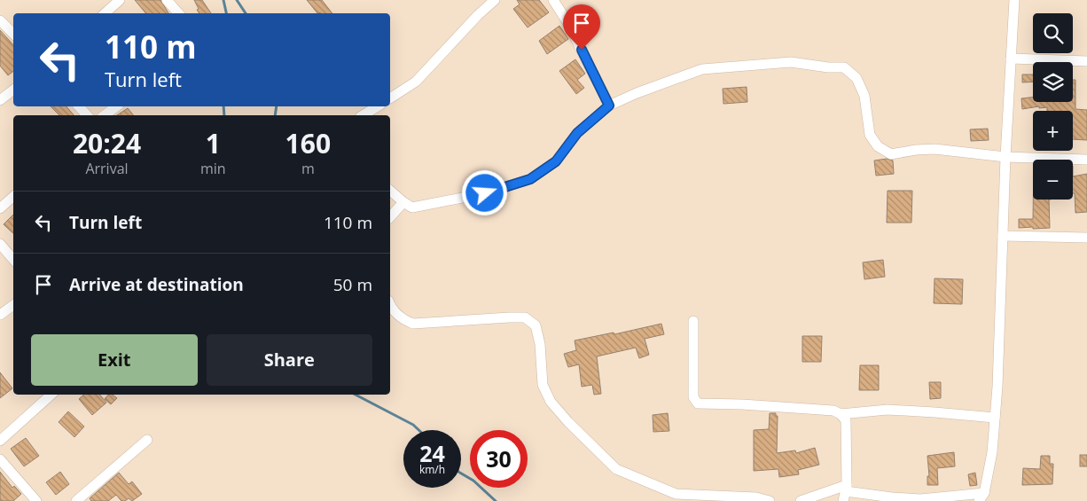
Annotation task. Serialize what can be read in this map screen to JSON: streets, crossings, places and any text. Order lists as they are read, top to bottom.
{
  "page": {
    "map_buttons": ["+", "−"],
    "turn": ["110 m", "Turn left"],
    "eta": [
      "20:24",
      "Arrival",
      "1",
      "min",
      "160",
      "m"
    ],
    "list": [
      {
        "name": "Turn left",
        "value": "110 m"
      },
      {
        "name": "Arrive at destination",
        "value": "50 m"
      }
    ],
    "buttons": ["Exit", "Share"],
    "speed": "24 km/h",
    "limit": "30"
  }
}
